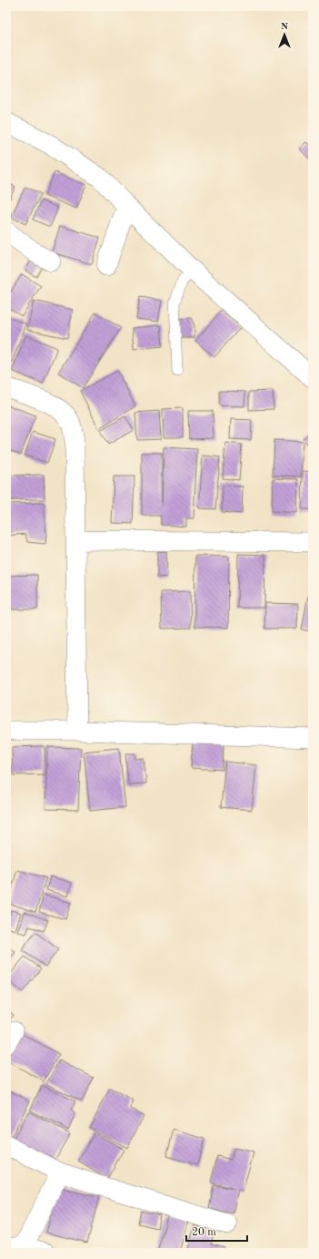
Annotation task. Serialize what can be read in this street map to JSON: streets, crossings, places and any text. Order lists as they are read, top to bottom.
{
  "scale_bar": "20 m",
  "north": "top"
}
